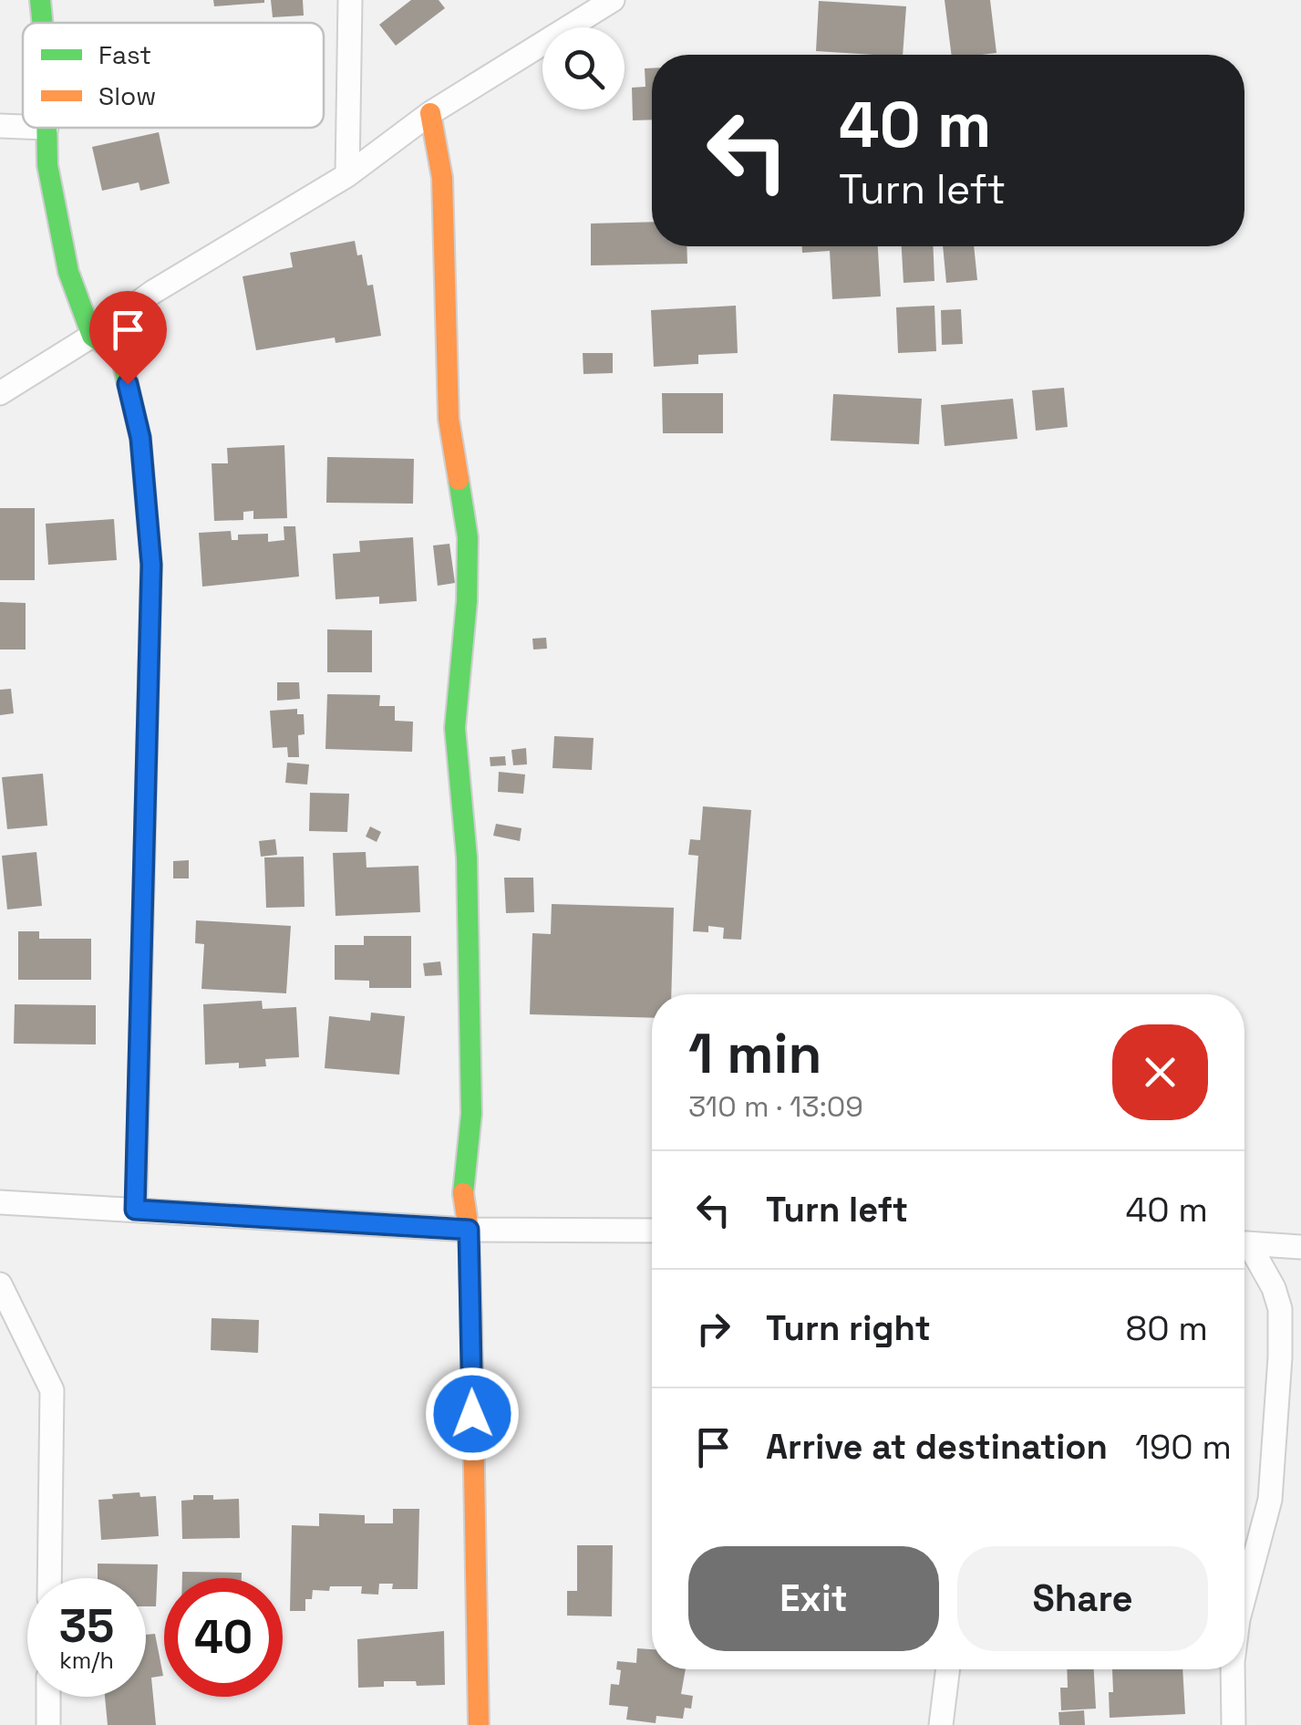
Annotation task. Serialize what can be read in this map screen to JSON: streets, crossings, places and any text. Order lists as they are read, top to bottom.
{
  "legend": ["Fast", "Slow"],
  "page": {
    "turn": ["40 m", "Turn left"],
    "heading": ["1 min", "310 m · 13:09"],
    "list": [
      {
        "name": "Turn left",
        "value": "40 m"
      },
      {
        "name": "Turn right",
        "value": "80 m"
      },
      {
        "name": "Arrive at destination",
        "value": "190 m"
      }
    ],
    "buttons": ["Exit", "Share"],
    "speed": "35 km/h",
    "limit": "40"
  }
}
